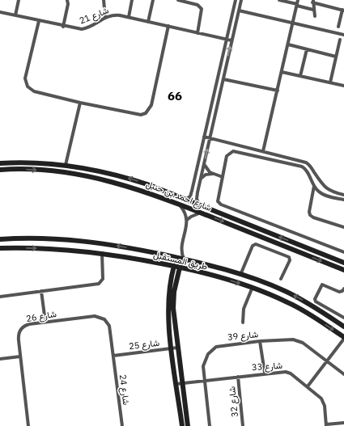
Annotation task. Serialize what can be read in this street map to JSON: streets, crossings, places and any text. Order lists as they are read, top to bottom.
{
  "streets": {
    "street": [
      "شارع 21",
      "شارع احمد بن حنبل",
      "طريق المستقبل",
      "شارع 26",
      "شارع 39",
      "شارع 25",
      "شارع 33",
      "شارع 24",
      "شارع 32"
    ]
  },
  "crossings": [
    ["شارع 26", "شارع 25"],
    ["شارع 26", "شارع 24"],
    ["شارع 39", "شارع 33"],
    ["شارع 25", "شارع 24"],
    ["شارع 33", "شارع 32"]
  ],
  "districts": ["66"]
}
